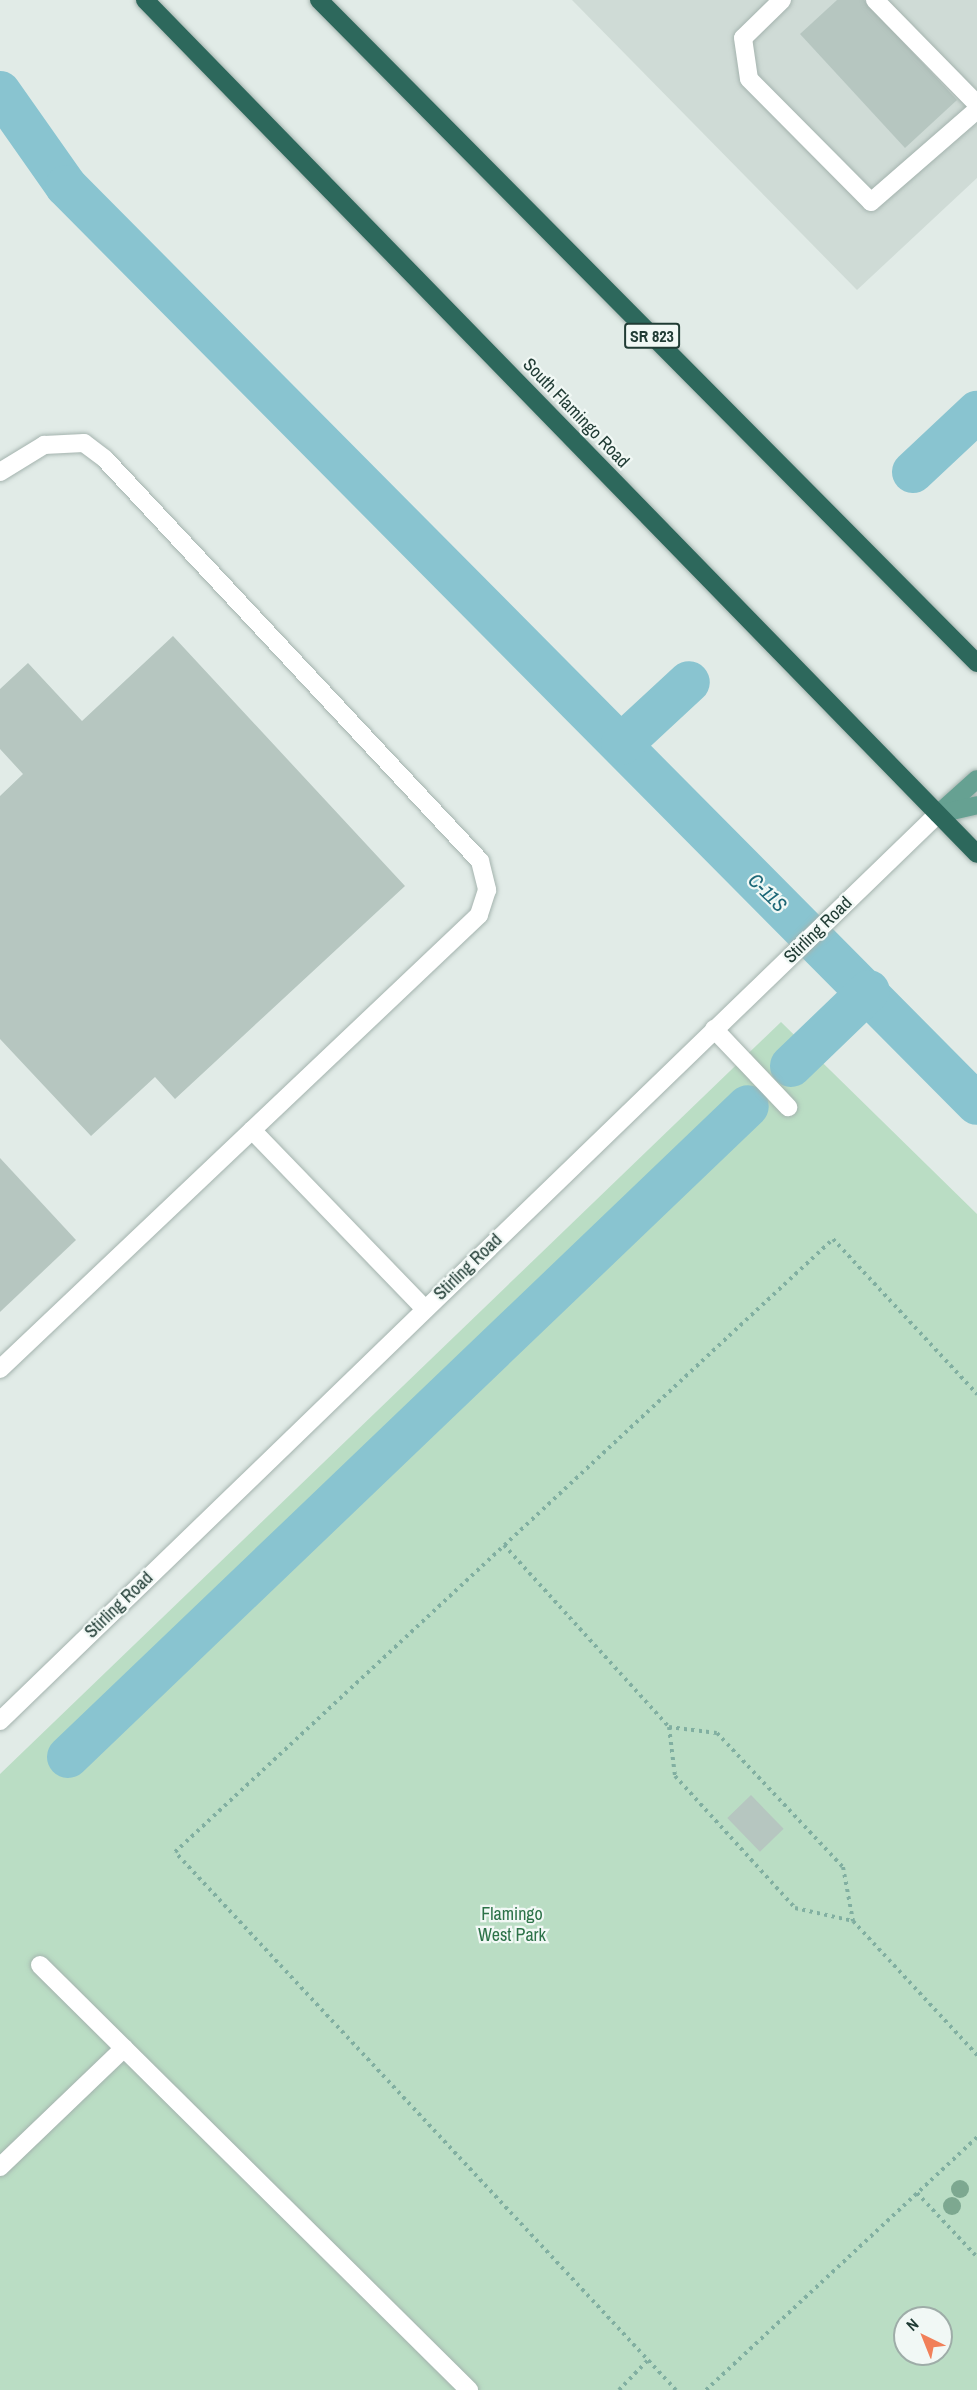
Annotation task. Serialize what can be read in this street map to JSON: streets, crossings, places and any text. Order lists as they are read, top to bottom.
{
  "streets": {
    "highway": ["SR 823", "South Flamingo Road"],
    "main road": ["Stirling Road"]
  },
  "crossings": [
    ["South Flamingo Road", "Stirling Road"]
  ],
  "water": ["C-11S"],
  "parks": ["Flamingo West Park"],
  "north": "top left"
}
